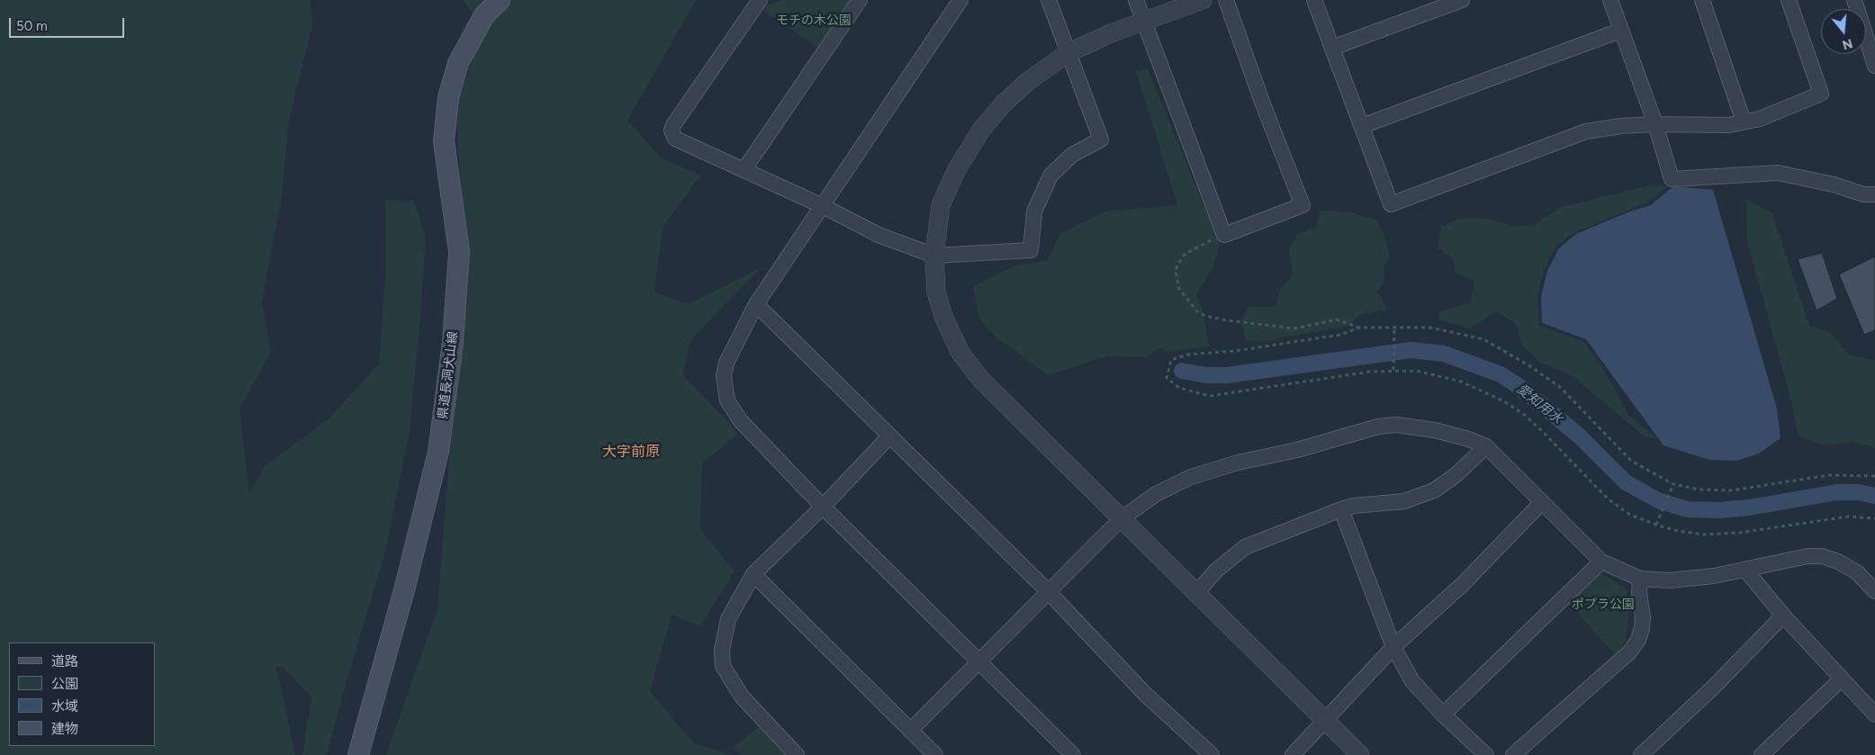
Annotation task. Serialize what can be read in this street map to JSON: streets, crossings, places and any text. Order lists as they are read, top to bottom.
{
  "streets": {
    "main road": ["県道長洞犬山線"]
  },
  "districts": ["大字前原"],
  "water": ["愛知用水"],
  "parks": ["モチの木公園", "ポプラ公園"],
  "legend": [
    "道路",
    "公園",
    "水域",
    "建物"
  ],
  "scale_bar": "50 m",
  "north": "bottom"
}
